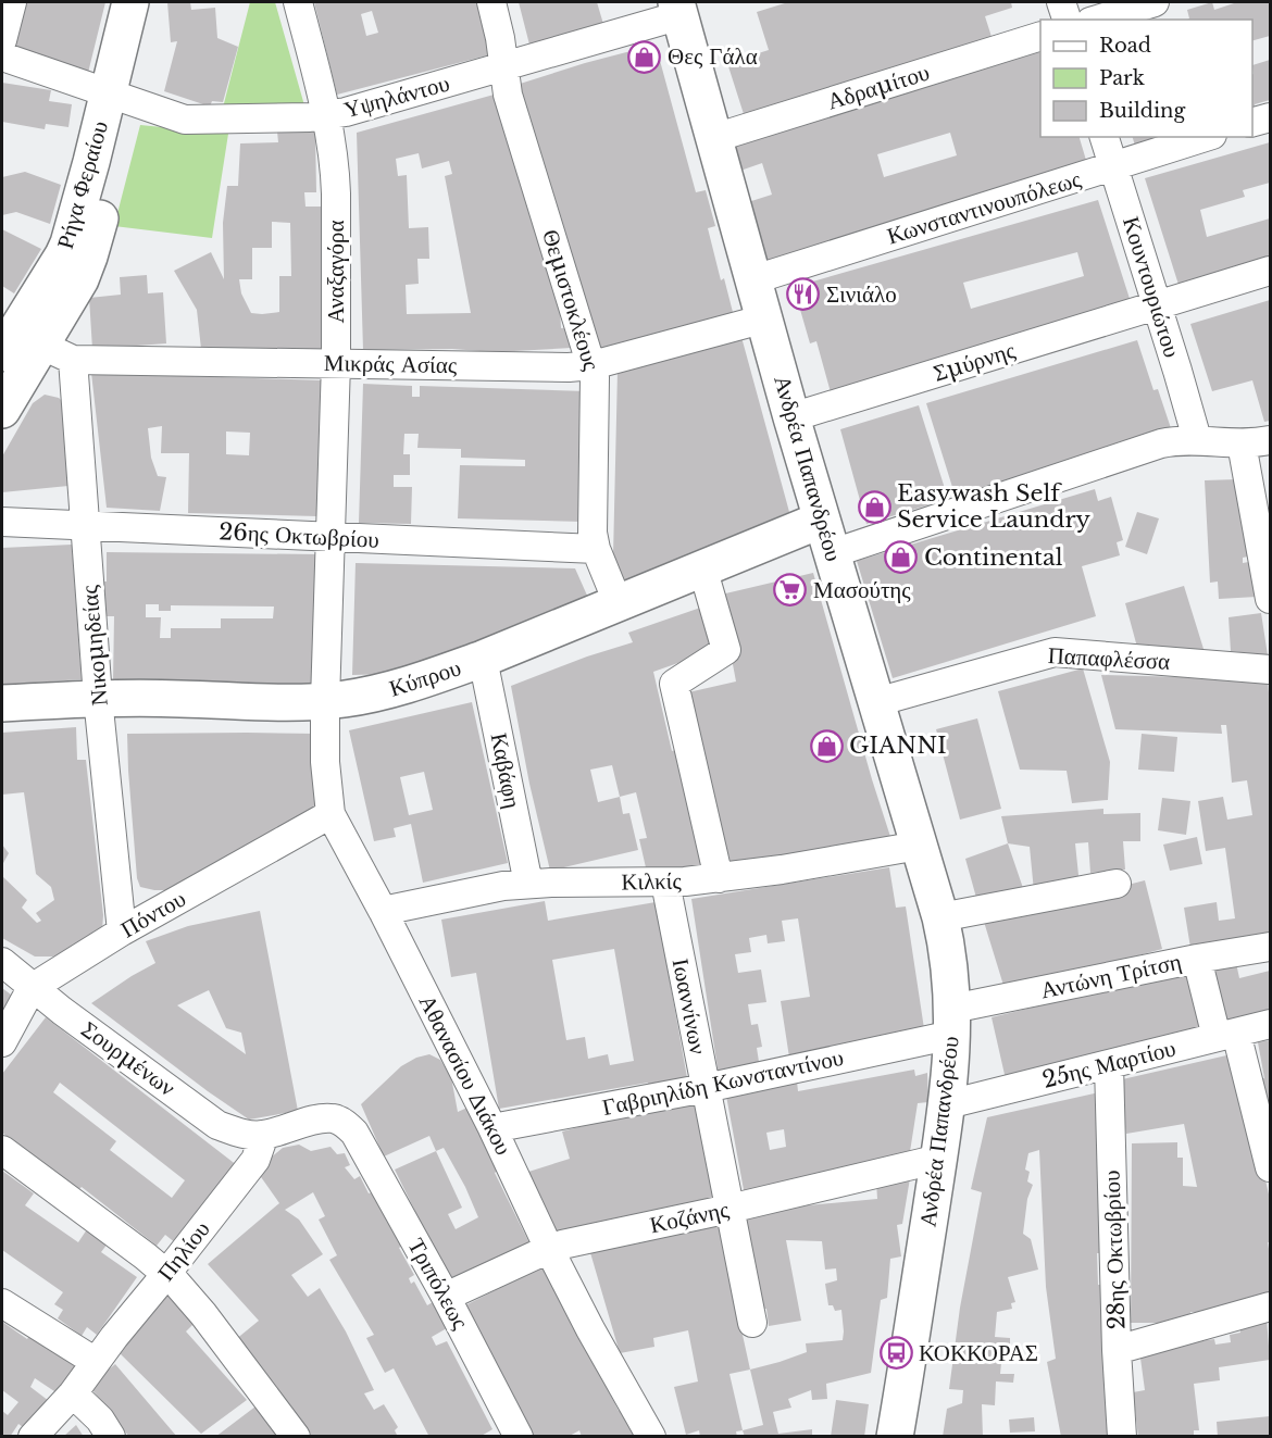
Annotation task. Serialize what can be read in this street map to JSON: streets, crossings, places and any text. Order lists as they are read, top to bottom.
{
  "streets": {
    "main road": ["Ρήγα Φεραίου", "Ανδρέα Παπανδρέου", "Κύπρου"],
    "street": [
      "Αδραμίτου",
      "Υψηλάντου",
      "Κωνσταντινουπόλεως",
      "Αναξαγόρα",
      "Κουντουριώτου",
      "Θεμιστοκλέους",
      "Σμύρνης",
      "Μικράς Ασίας",
      "26ης Οκτωβρίου",
      "Νικομηδείας",
      "Παπαφλέσσα",
      "Καβάφη",
      "Κιλκίς",
      "Πόντου",
      "Αντώνη Τρίτση",
      "Ιωαννίνων",
      "Σουρμένων",
      "25ης Μαρτίου",
      "Αθανασίου Διάκου",
      "Γαβριηλίδη Κωνσταντίνου",
      "Κοζάνης",
      "28ης Οκτωβρίου",
      "Πηλίου",
      "Τριπόλεως"
    ]
  },
  "crossings": [
    ["Αδραμίτου", "Ανδρέα Παπανδρέου"],
    ["Υψηλάντου", "Ρήγα Φεραίου"],
    ["Υψηλάντου", "Αναξαγόρα"],
    ["Υψηλάντου", "Θεμιστοκλέους"],
    ["Υψηλάντου", "Ανδρέα Παπανδρέου"],
    ["Ρήγα Φεραίου", "Μικράς Ασίας"],
    ["Κωνσταντινουπόλεως", "Κουντουριώτου"],
    ["Κωνσταντινουπόλεως", "Ανδρέα Παπανδρέου"],
    ["Αναξαγόρα", "Μικράς Ασίας"],
    ["Αναξαγόρα", "26ης Οκτωβρίου"],
    ["Αναξαγόρα", "Κύπρου"],
    ["Αναξαγόρα", "Αθανασίου Διάκου"],
    ["Κουντουριώτου", "Σμύρνης"],
    ["Θεμιστοκλέους", "Μικράς Ασίας"],
    ["Θεμιστοκλέους", "26ης Οκτωβρίου"],
    ["Θεμιστοκλέους", "Κύπρου"],
    ["Σμύρνης", "Ανδρέα Παπανδρέου"],
    ["Μικράς Ασίας", "Ανδρέα Παπανδρέου"],
    ["Μικράς Ασίας", "Νικομηδείας"],
    ["Ανδρέα Παπανδρέου", "Παπαφλέσσα"],
    ["Ανδρέα Παπανδρέου", "Κύπρου"],
    ["Ανδρέα Παπανδρέου", "Κιλκίς"],
    ["Ανδρέα Παπανδρέου", "Αντώνη Τρίτση"],
    ["Ανδρέα Παπανδρέου", "25ης Μαρτίου"],
    ["Ανδρέα Παπανδρέου", "Γαβριηλίδη Κωνσταντίνου"],
    ["Ανδρέα Παπανδρέου", "Κοζάνης"],
    ["26ης Οκτωβρίου", "Νικομηδείας"],
    ["Νικομηδείας", "Κύπρου"],
    ["Νικομηδείας", "Πόντου"],
    ["Κύπρου", "Καβάφη"],
    ["Κύπρου", "Αθανασίου Διάκου"],
    ["Καβάφη", "Κιλκίς"],
    ["Κιλκίς", "Ιωαννίνων"],
    ["Κιλκίς", "Αθανασίου Διάκου"],
    ["Πόντου", "Σουρμένων"],
    ["Πόντου", "Αθανασίου Διάκου"],
    ["Αντώνη Τρίτση", "Γαβριηλίδη Κωνσταντίνου"],
    ["Ιωαννίνων", "Γαβριηλίδη Κωνσταντίνου"],
    ["Ιωαννίνων", "Κοζάνης"],
    ["Σουρμένων", "Πηλίου"],
    ["Σουρμένων", "Τριπόλεως"],
    ["25ης Μαρτίου", "28ης Οκτωβρίου"],
    ["Αθανασίου Διάκου", "Γαβριηλίδη Κωνσταντίνου"],
    ["Αθανασίου Διάκου", "Κοζάνης"],
    ["Κοζάνης", "Τριπόλεως"],
    ["Πηλίου", "Τριπόλεως"]
  ],
  "places": {
    "shop": [
      "Θες Γάλα",
      "Easywash Self Service Laundry",
      "Continental",
      "GIANNI"
    ],
    "restaurant": ["Σινιάλο"],
    "supermarket": ["Μασούτης"],
    "bus stop": ["ΚΟΚΚΟΡΑΣ"]
  },
  "legend": ["Road", "Park", "Building"]
}
